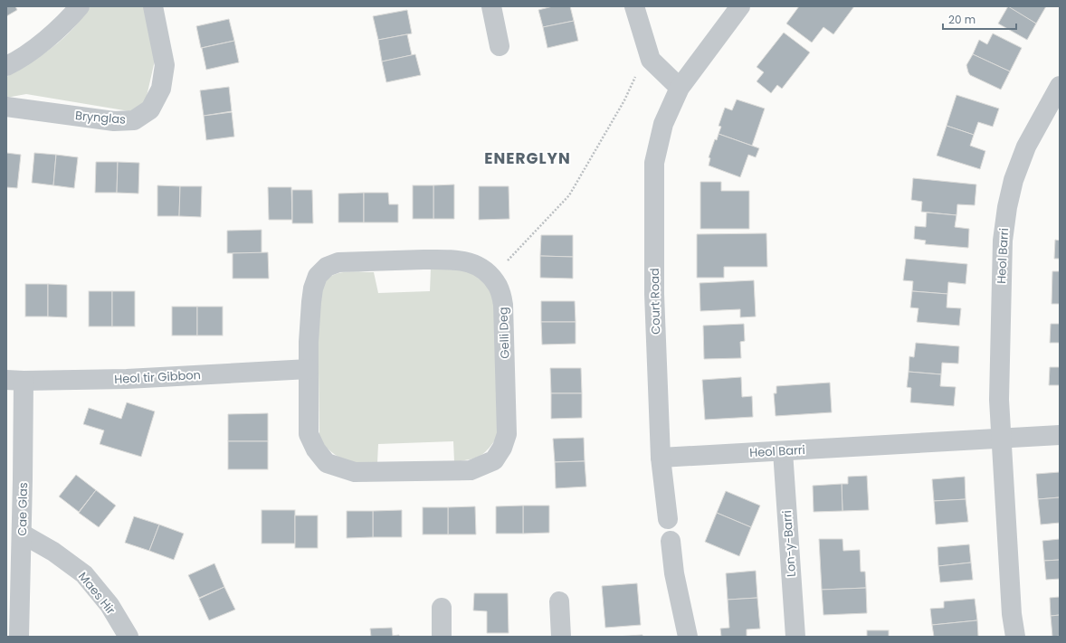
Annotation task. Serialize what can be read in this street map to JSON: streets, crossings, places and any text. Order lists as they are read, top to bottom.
{
  "streets": {
    "street": [
      "Brynglas",
      "Heol Barri",
      "Court Road",
      "Gelli Deg",
      "Heol tir Gibbon",
      "Cae Glas",
      "Lon-y-Barri",
      "Maes Hir"
    ]
  },
  "crossings": [
    ["Heol Barri", "Court Road"],
    ["Heol Barri", "Lon-y-Barri"],
    ["Gelli Deg", "Heol tir Gibbon"],
    ["Heol tir Gibbon", "Cae Glas"],
    ["Cae Glas", "Maes Hir"]
  ],
  "districts": ["ENERGLYN"],
  "scale_bar": "20 m"
}
